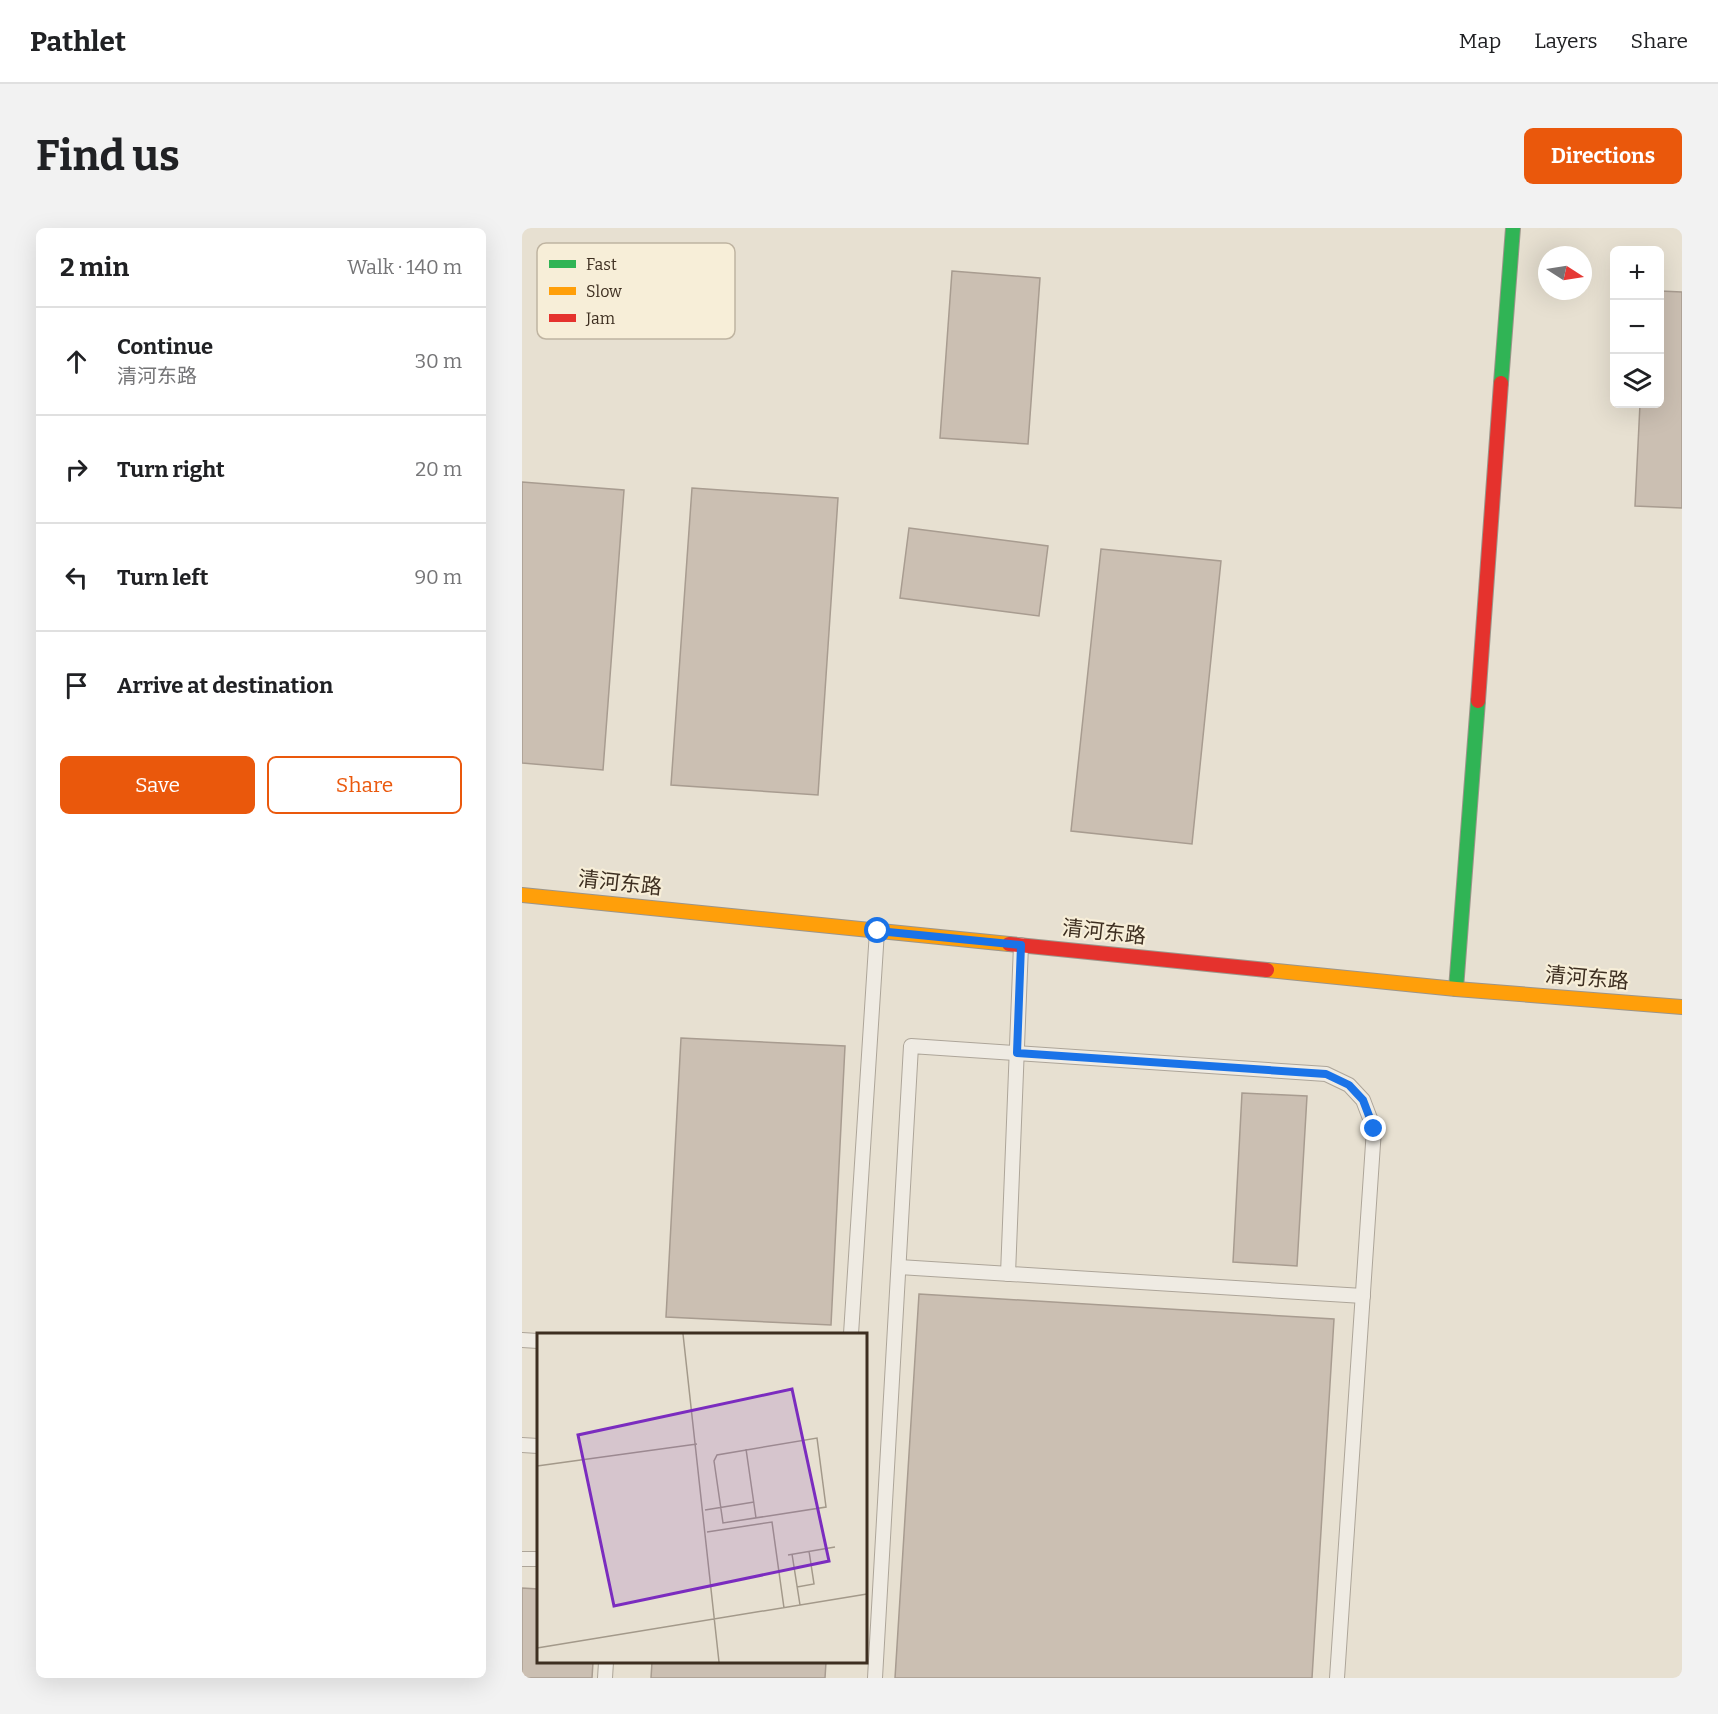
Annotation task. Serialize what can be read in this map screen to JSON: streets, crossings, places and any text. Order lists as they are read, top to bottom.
{
  "streets": {
    "street": ["清河东路"]
  },
  "legend": ["Fast", "Slow", "Jam"],
  "north": "right",
  "page": {
    "header": "Pathlet",
    "nav": ["Map", "Layers", "Share"],
    "buttons": [
      "Directions",
      ["Save", "Share"]
    ],
    "title": "Find us",
    "heading": ["2 min", "Walk · 140 m"],
    "map_buttons": ["+", "−"],
    "list": [
      ["Continue", "清河东路", "30 m"],
      ["Turn right", "20 m"],
      ["Turn left", "90 m"],
      "Arrive at destination"
    ]
  }
}
